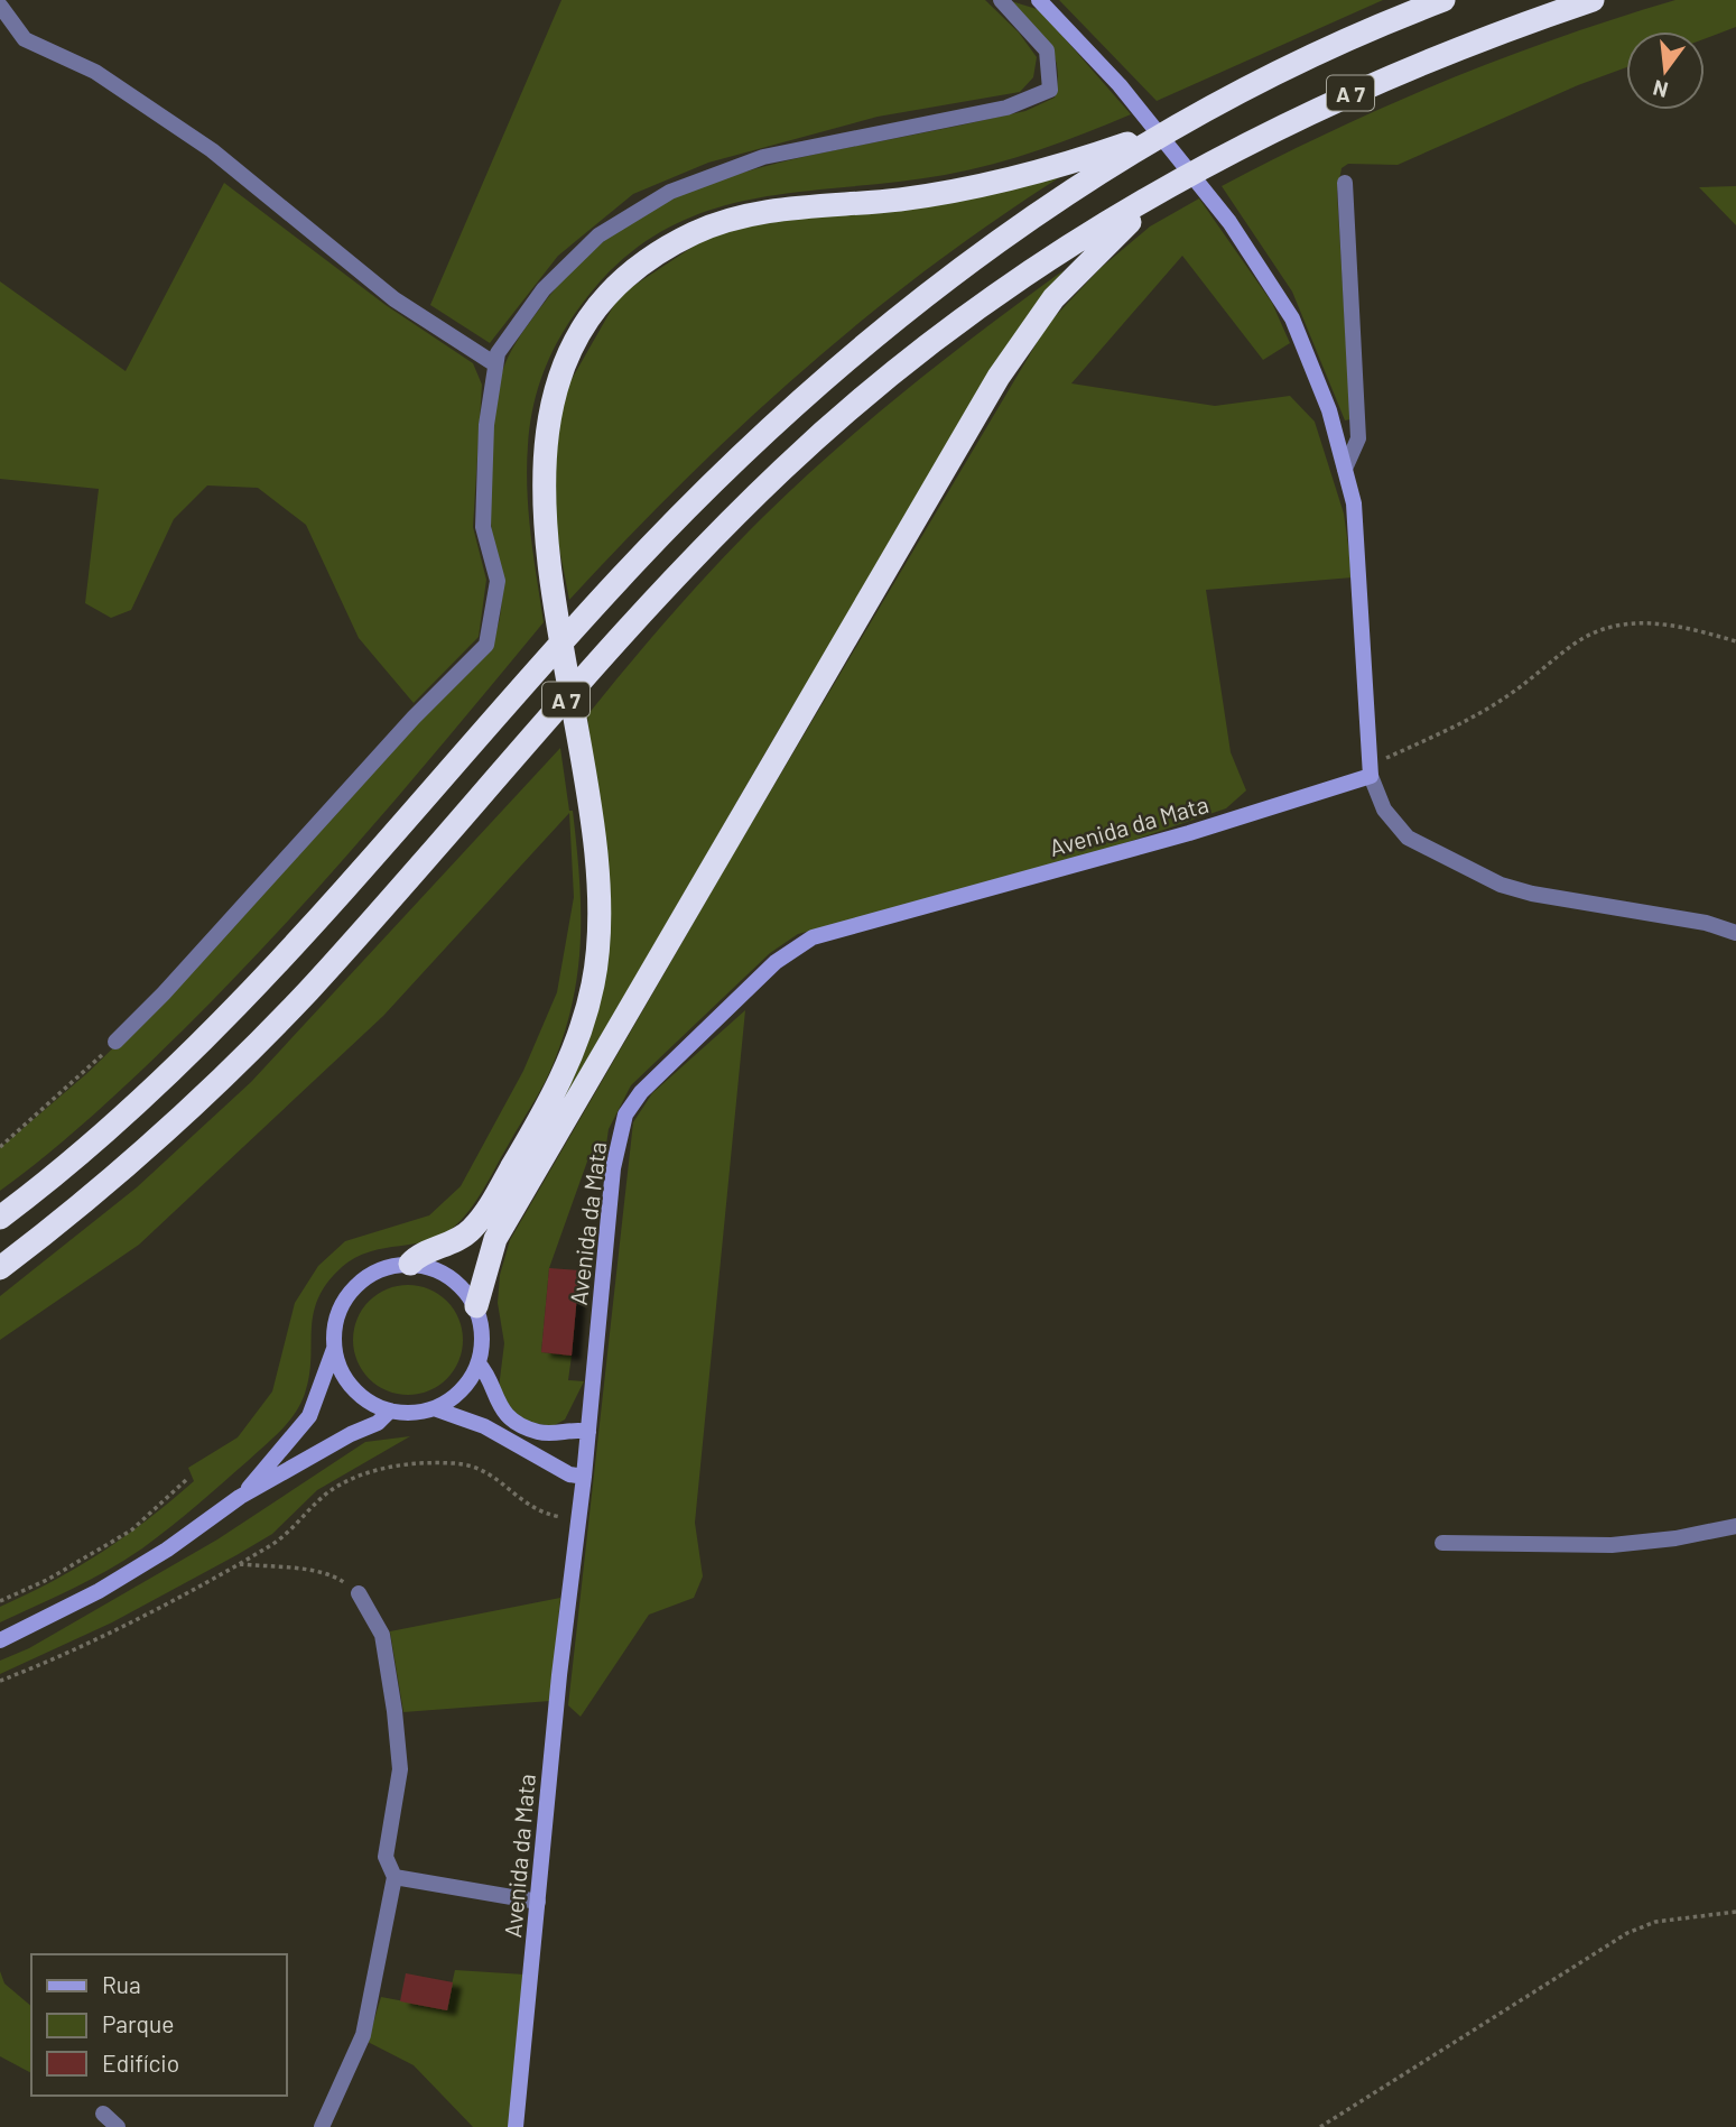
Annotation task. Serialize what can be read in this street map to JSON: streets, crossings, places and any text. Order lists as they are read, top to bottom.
{
  "streets": {
    "highway": ["A 7"],
    "street": ["Avenida da Mata"]
  },
  "legend": ["Rua", "Parque", "Edifício"],
  "north": "bottom"
}
